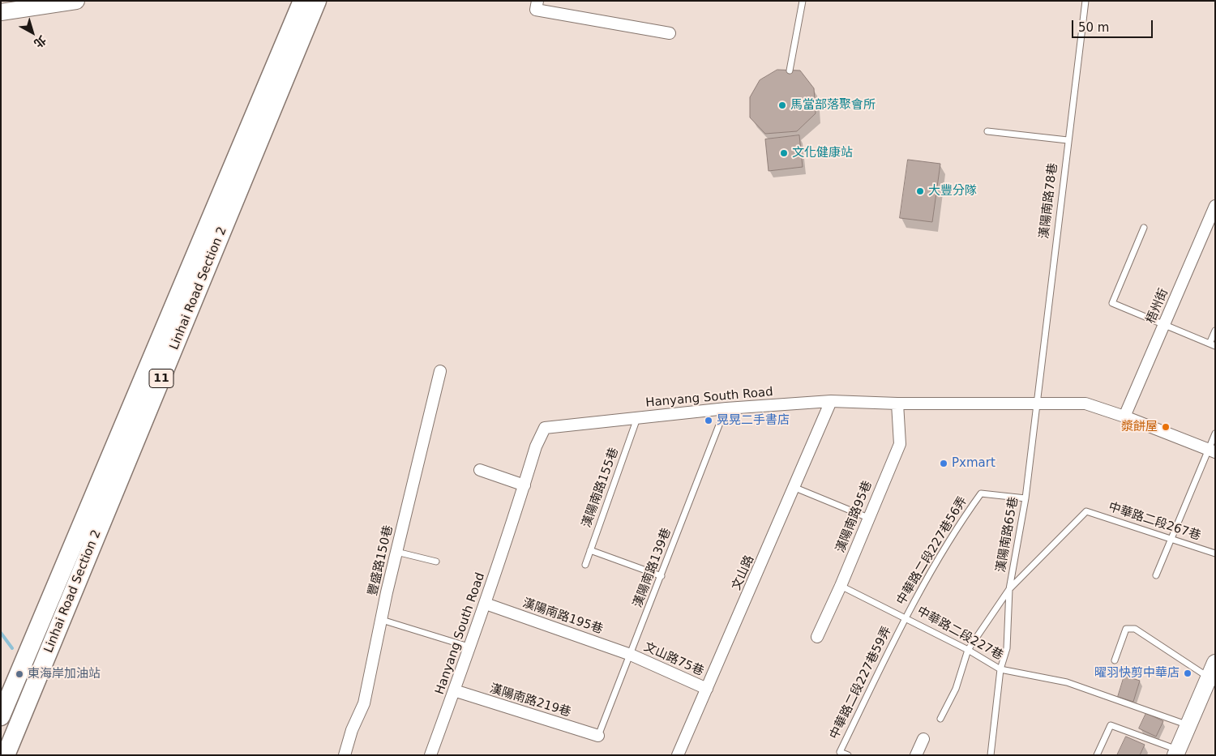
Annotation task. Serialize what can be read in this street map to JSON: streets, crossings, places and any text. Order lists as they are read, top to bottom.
{
  "streets": {
    "main road": ["Linhai Road Section 2", "11"],
    "street": [
      "梧州街",
      "Hanyang South Road",
      "漢陽南路95巷",
      "豐盛路150巷",
      "文山路",
      "漢陽南路195巷",
      "文山路75巷",
      "漢陽南路219巷"
    ],
    "lane": [
      "漢陽南路78巷",
      "漢陽南路155巷",
      "中華路二段267巷",
      "漢陽南路65巷",
      "中華路二段227巷56弄",
      "漢陽南路139巷",
      "中華路二段227巷",
      "中華路二段227巷59弄"
    ]
  },
  "crossings": [
    ["漢陽南路78巷", "Hanyang South Road"],
    ["漢陽南路78巷", "漢陽南路65巷"],
    ["梧州街", "Hanyang South Road"],
    ["Hanyang South Road", "漢陽南路155巷"],
    ["Hanyang South Road", "漢陽南路95巷"],
    ["Hanyang South Road", "漢陽南路65巷"],
    ["Hanyang South Road", "漢陽南路139巷"],
    ["Hanyang South Road", "文山路"],
    ["Hanyang South Road", "漢陽南路195巷"],
    ["Hanyang South Road", "漢陽南路219巷"],
    ["漢陽南路95巷", "中華路二段227巷"],
    ["中華路二段267巷", "漢陽南路65巷"],
    ["漢陽南路65巷", "中華路二段227巷56弄"],
    ["漢陽南路65巷", "中華路二段227巷"],
    ["中華路二段227巷56弄", "中華路二段227巷"],
    ["中華路二段227巷56弄", "中華路二段227巷59弄"],
    ["漢陽南路139巷", "漢陽南路195巷"],
    ["漢陽南路139巷", "文山路75巷"],
    ["漢陽南路139巷", "漢陽南路219巷"],
    ["文山路", "文山路75巷"],
    ["漢陽南路195巷", "文山路75巷"],
    ["中華路二段227巷", "中華路二段227巷59弄"]
  ],
  "places": [
    "馬當部落聚會所",
    "文化健康站",
    "大豐分隊",
    "晃晃二手書店",
    "漿餅屋",
    "Pxmart",
    "曜羽快剪中華店",
    "東海岸加油站"
  ],
  "scale_bar": "50 m",
  "north": "bottom right"
}
